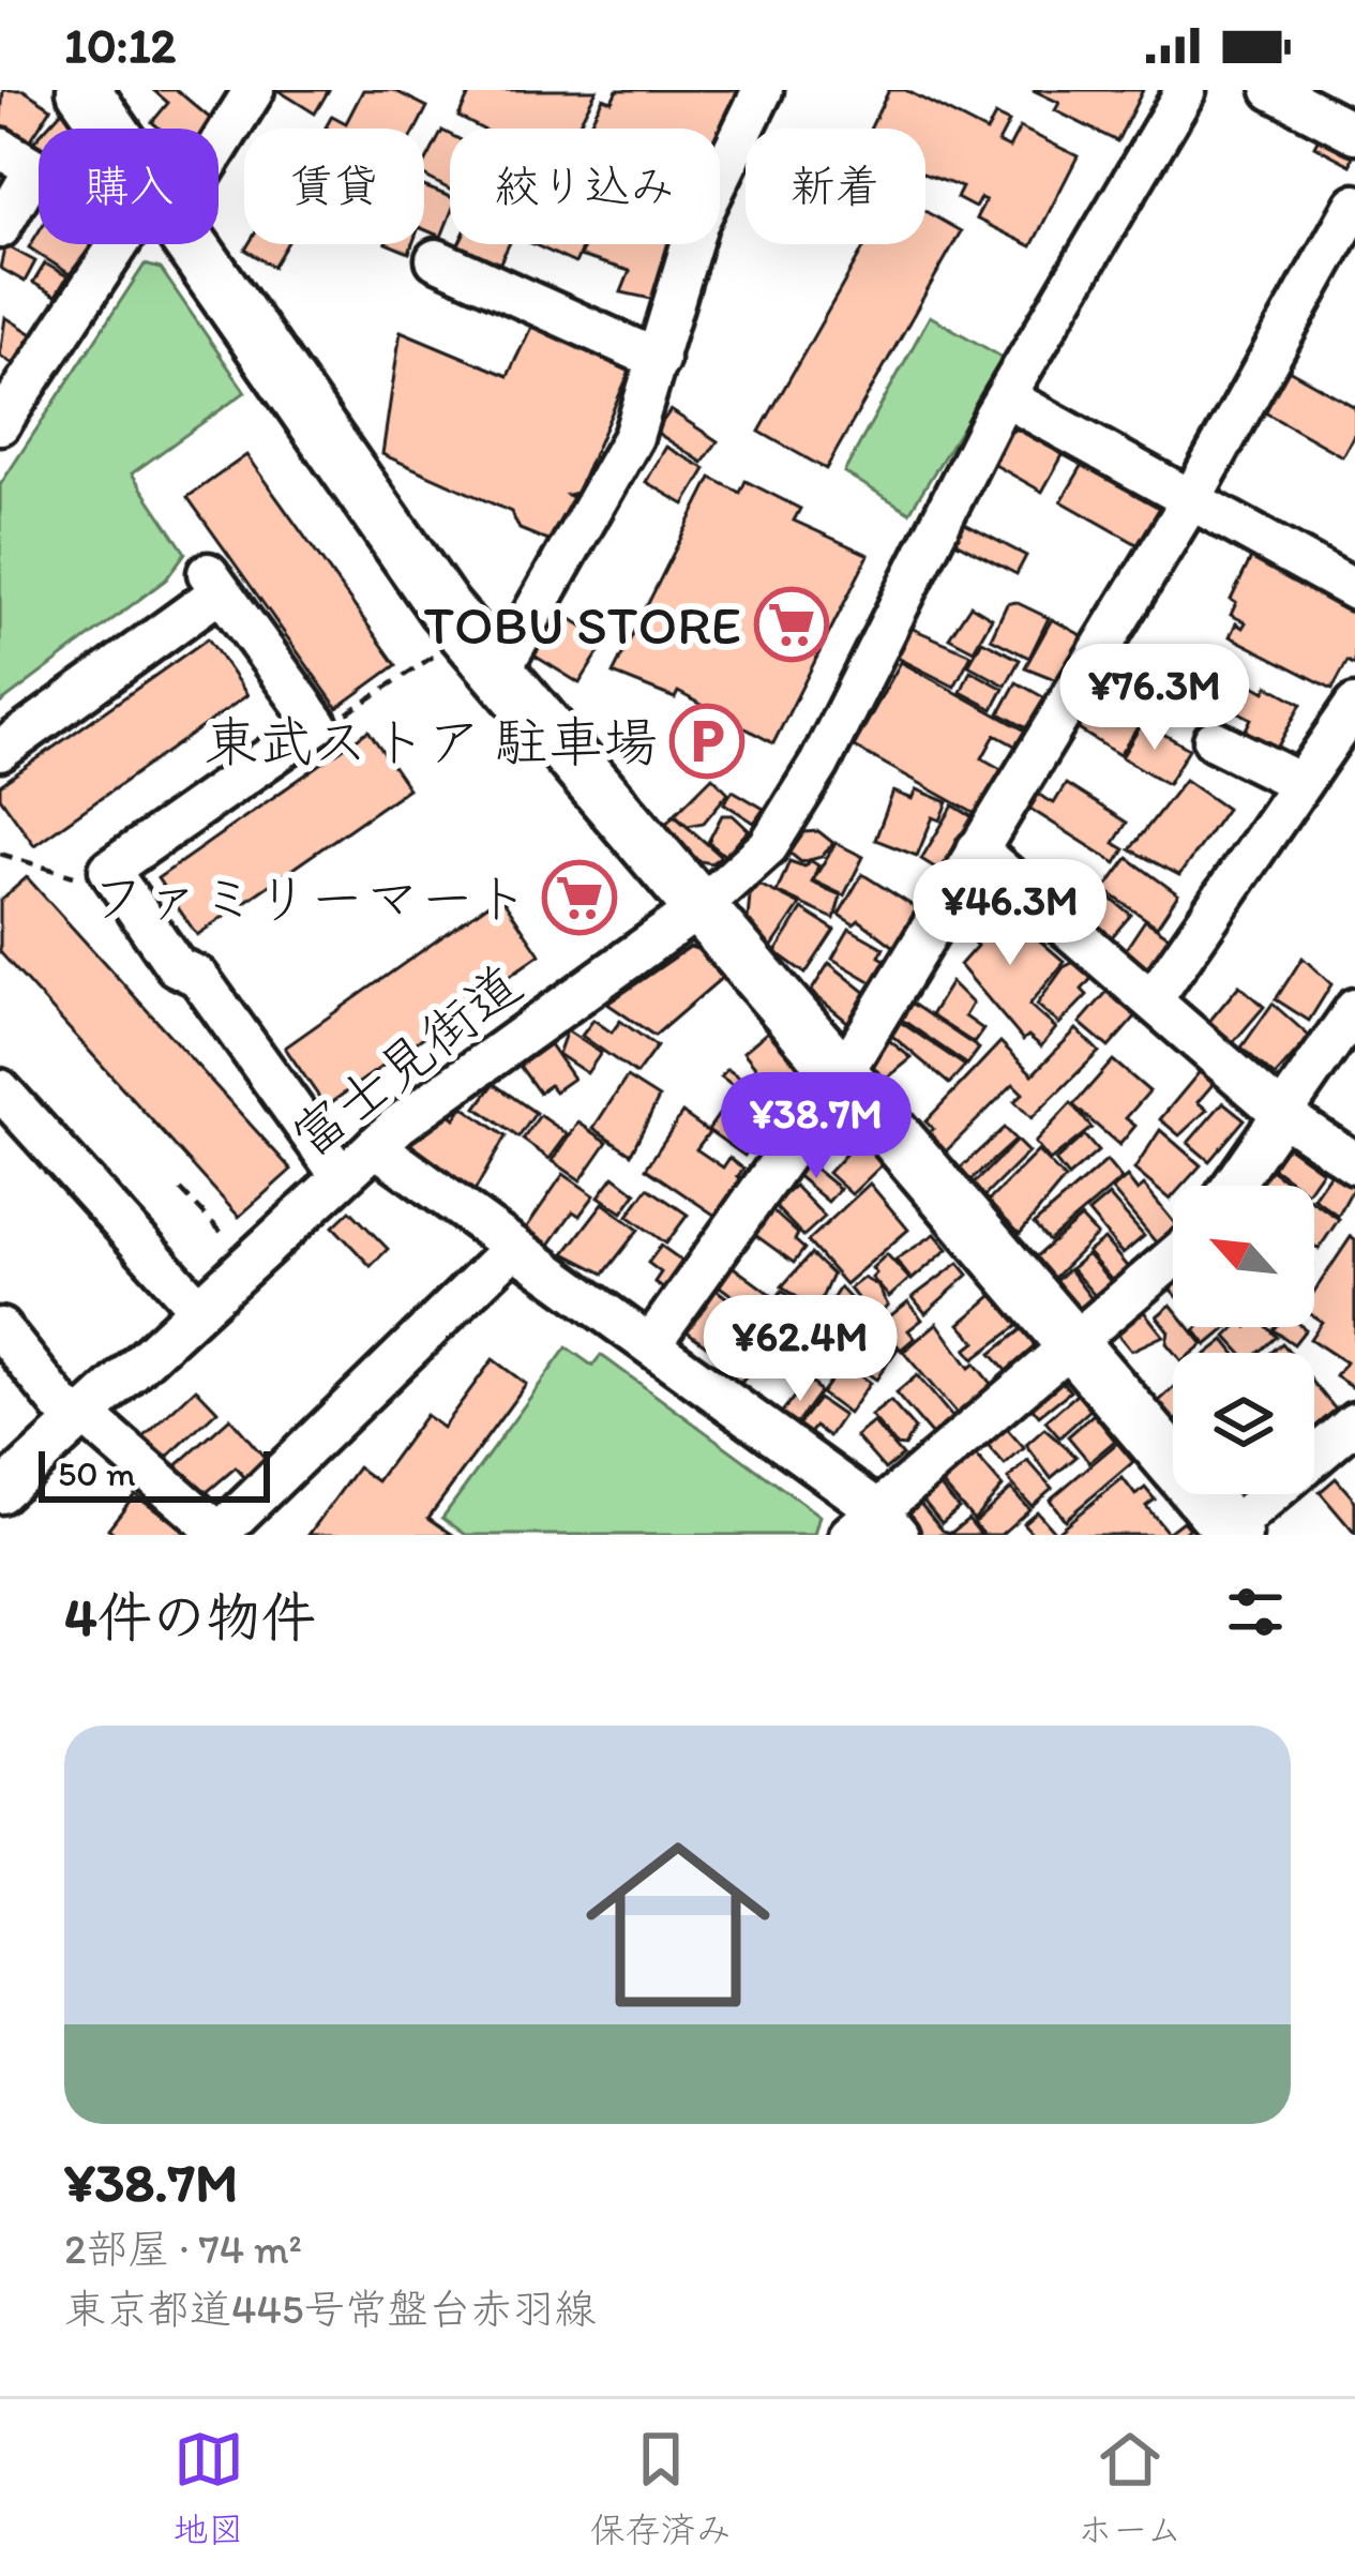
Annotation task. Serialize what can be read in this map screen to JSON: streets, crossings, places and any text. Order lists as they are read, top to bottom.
{
  "streets": {
    "street": ["富士見街道"]
  },
  "places": {
    "supermarket": ["TOBU STORE", "ファミリーマート"],
    "parking": ["東武ストア 駐車場"]
  },
  "scale_bar": "50 m",
  "north": "top left",
  "page": {
    "status": "10:12",
    "chip": [
      "購入",
      "賃貸",
      "絞り込み",
      "新着"
    ],
    "price": [
      "¥76.3M",
      "¥46.3M",
      "¥38.7M",
      "¥62.4M"
    ],
    "scale": "50 m",
    "heading": "4件の物件",
    "list": [
      {
        "name": "¥38.7M",
        "note": "2部屋 · 74 m² · 東京都道445号常盤台赤羽線"
      }
    ],
    "tabs": ["地図", "保存済み", "ホーム"]
  }
}
